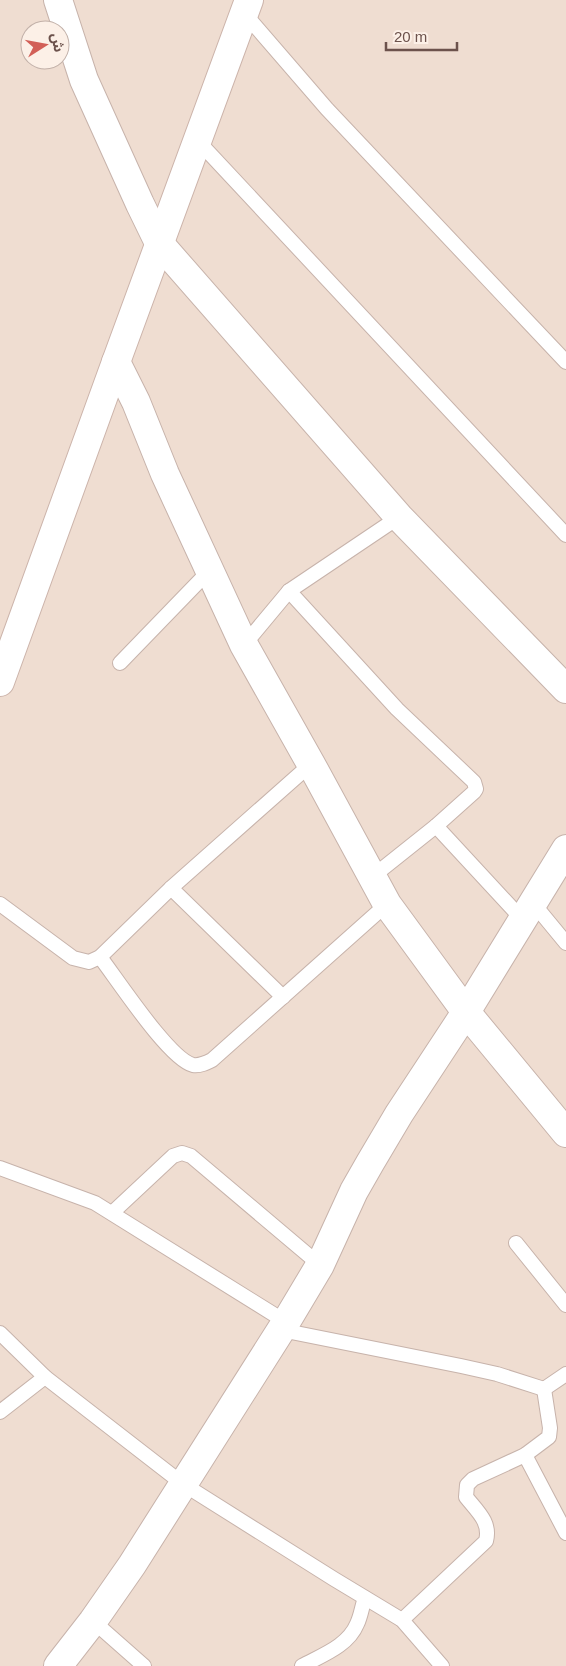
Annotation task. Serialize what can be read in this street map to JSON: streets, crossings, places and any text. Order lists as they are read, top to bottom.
{
  "scale_bar": "20 m",
  "north": "right"
}
